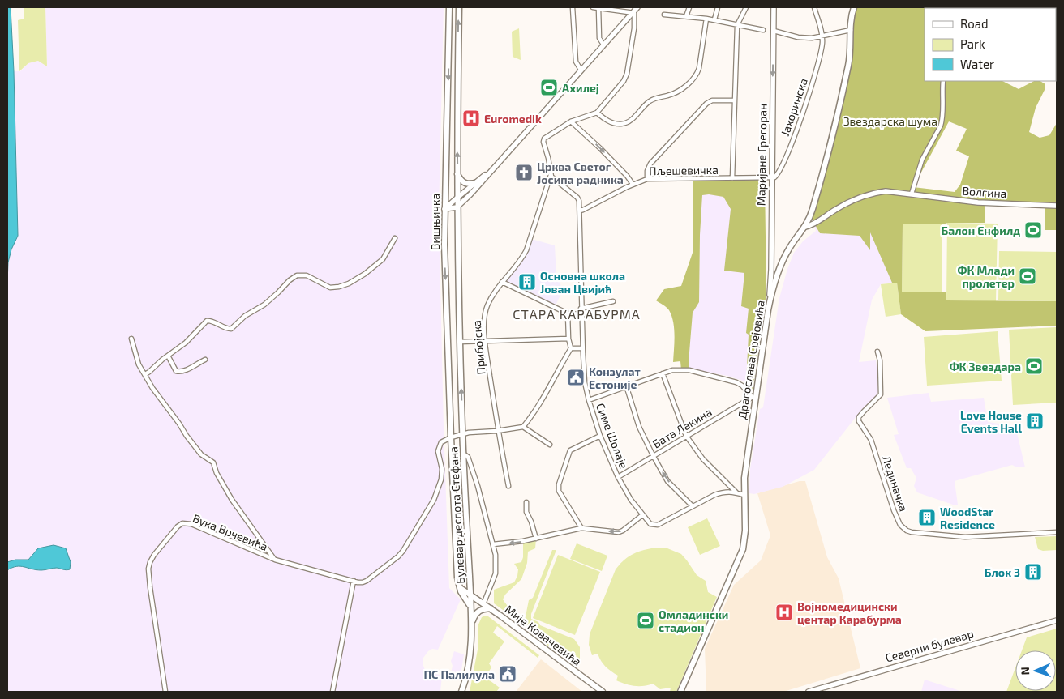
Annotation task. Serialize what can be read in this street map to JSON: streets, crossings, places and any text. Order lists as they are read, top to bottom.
{
  "streets": {
    "main road": [
      "Вишњичка",
      "Драгослава Срејовића",
      "Булевар деспота Стефана",
      "Мије Ковачевића"
    ],
    "street": [
      "Јахоринска",
      "Маријане Грегоран",
      "Пљешевичка",
      "Волгина",
      "Прибојска",
      "Бата Лакина",
      "Симе Шолаје",
      "Лединачка",
      "Вука Врчевића",
      "Северни булевар"
    ]
  },
  "crossings": [
    ["Јахоринска", "Маријане Грегоран"],
    ["Јахоринска", "Пљешевичка"],
    ["Маријане Грегоран", "Пљешевичка"],
    ["Маријане Грегоран", "Драгослава Срејовића"],
    ["Пљешевичка", "Симе Шолаје"],
    ["Волгина", "Драгослава Срејовића"],
    ["Вишњичка", "Булевар деспота Стефана"],
    ["Вишњичка", "Вука Врчевића"],
    ["Драгослава Срејовића", "Бата Лакина"],
    ["Бата Лакина", "Симе Шолаје"],
    ["Булевар деспота Стефана", "Вука Врчевића"],
    ["Булевар деспота Стефана", "Мије Ковачевића"]
  ],
  "districts": ["СТАРА КАРАБУРМА"],
  "parks": ["Звездарска шума"],
  "places": {
    "sports": [
      "Ахилеј",
      "Балон Енфилд",
      "ФК Млади пролетер",
      "ФК Звездара",
      "Омладински стадион"
    ],
    "hospital": ["Euromedik", "Војномедицински центар Карабурма"],
    "church": ["Црква Светог Јосипа радника"],
    "building": [
      "Основна школа Јован Цвијић",
      "Love House Events Hall",
      "WoodStar Residence",
      "Блок 3"
    ],
    "public building": ["Конзулат Естоније", "ПС Палилула"]
  },
  "legend": ["Road", "Park", "Water"],
  "north": "left"
}
